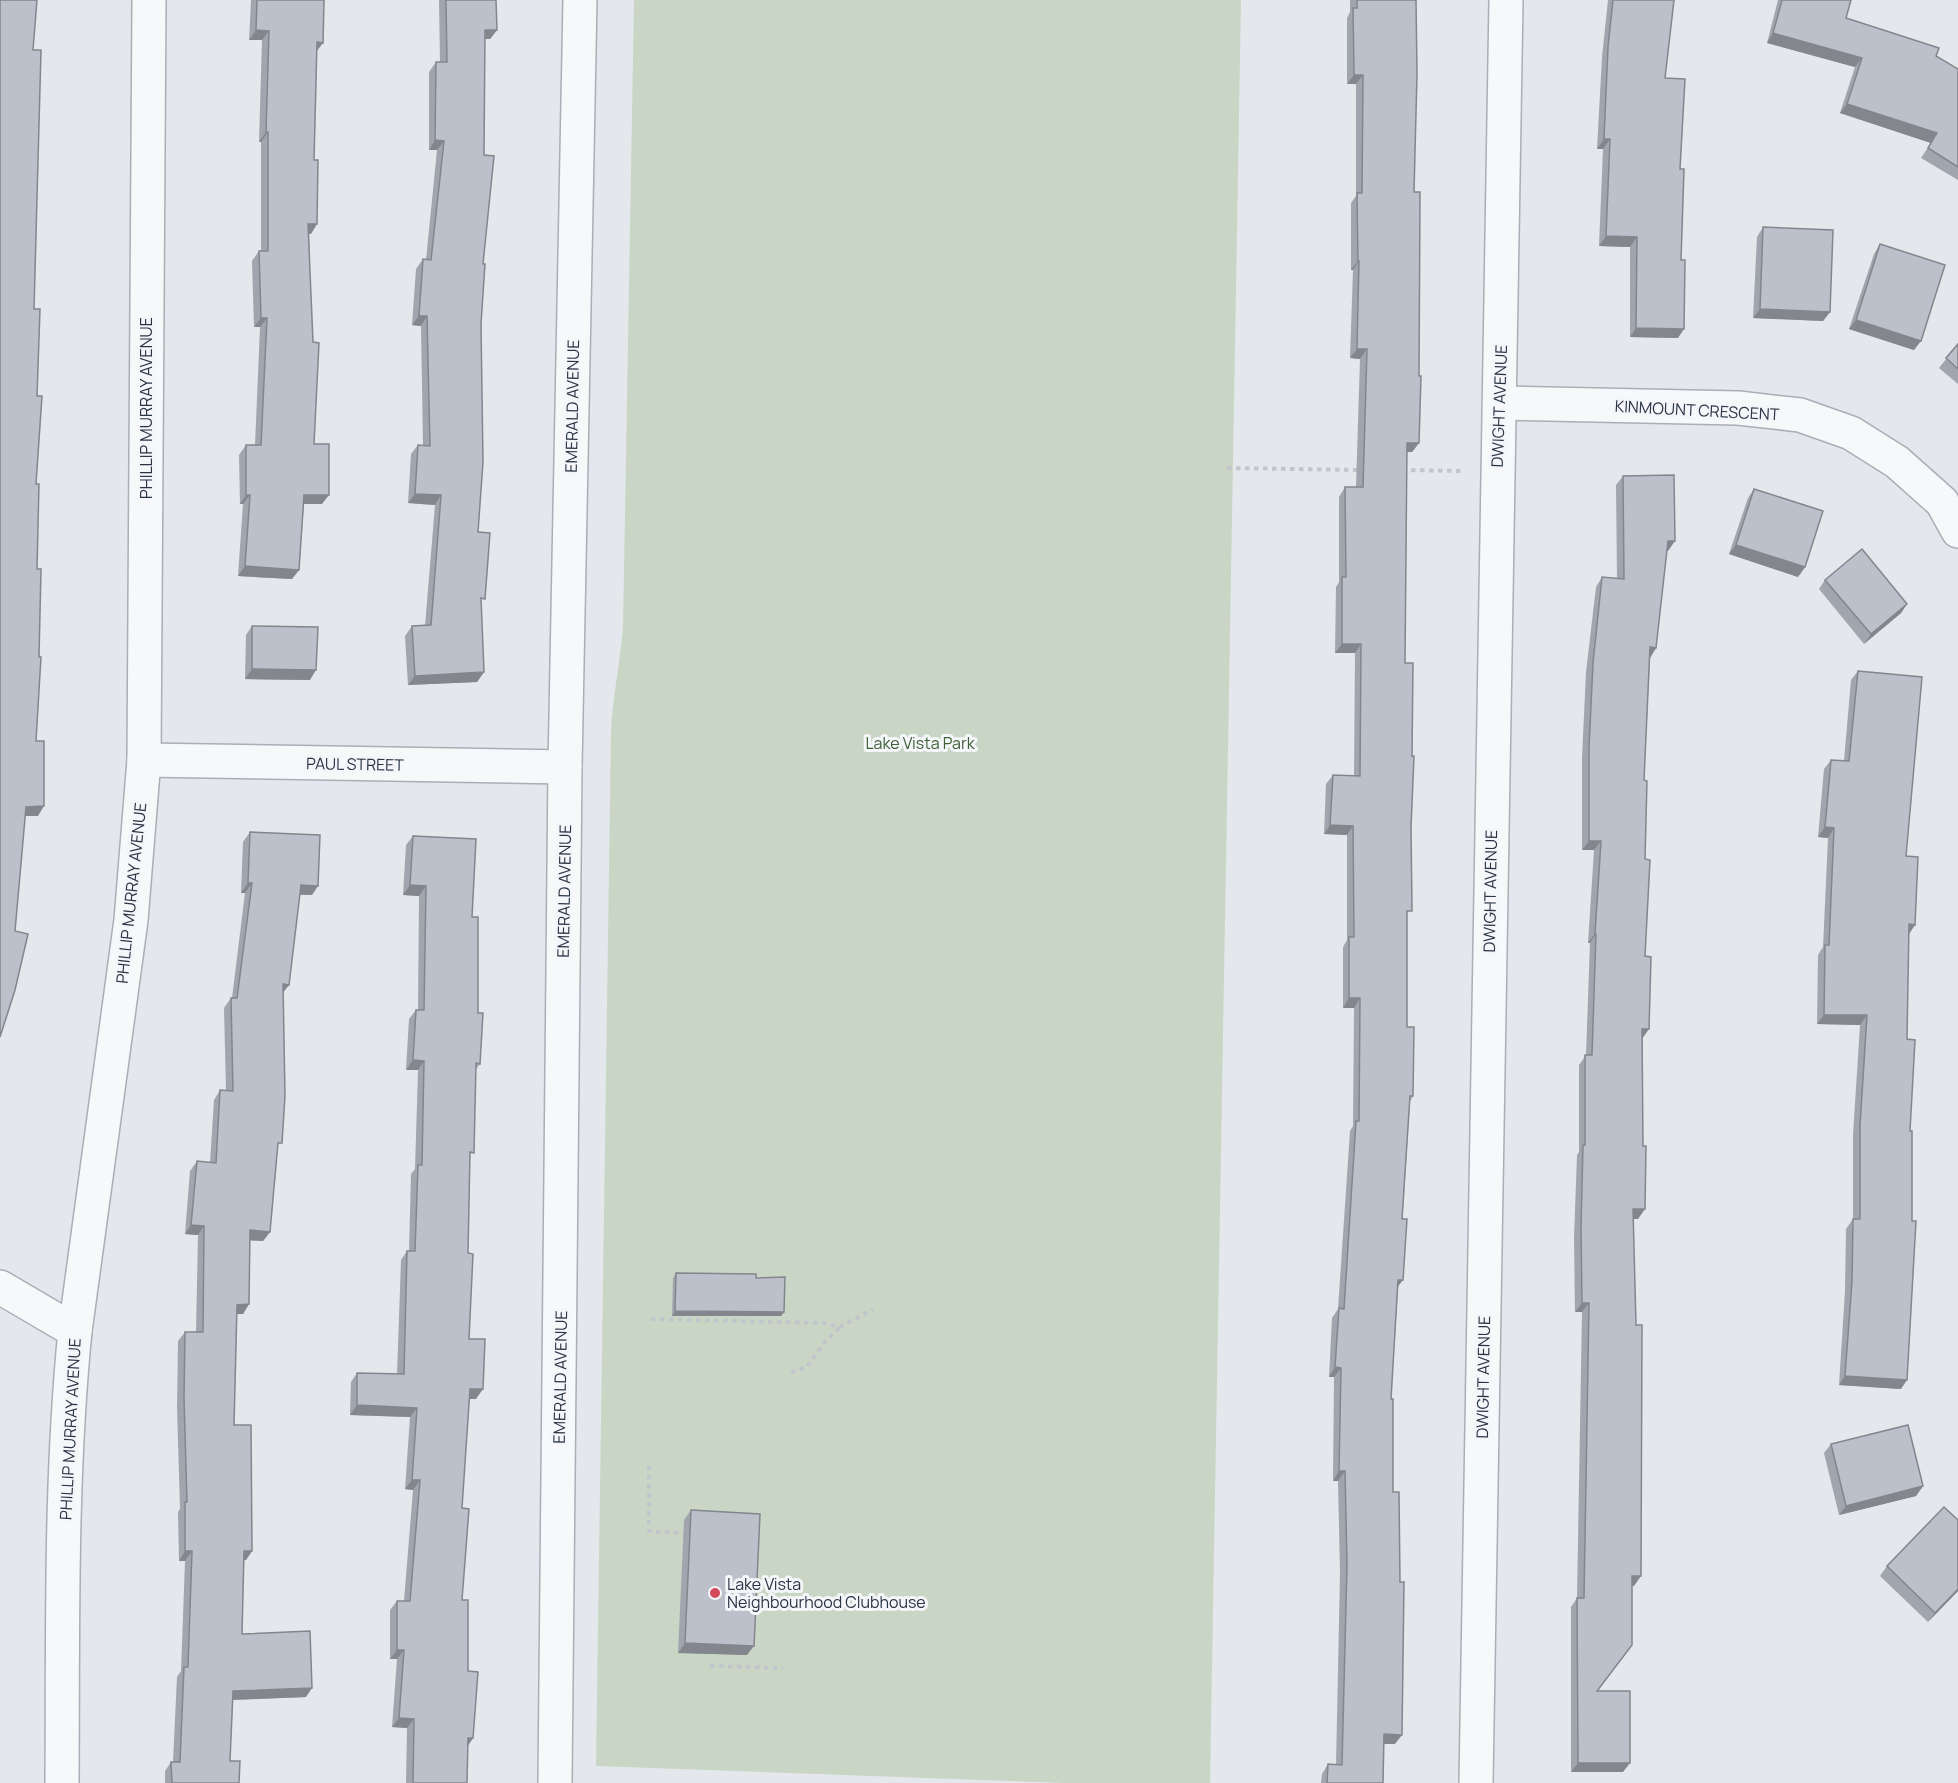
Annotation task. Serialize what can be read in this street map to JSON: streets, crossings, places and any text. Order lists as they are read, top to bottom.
{
  "streets": {
    "street": [
      "EMERALD AVENUE",
      "DWIGHT AVENUE",
      "PHILLIP MURRAY AVENUE",
      "KINMOUNT CRESCENT",
      "PAUL STREET"
    ]
  },
  "crossings": [
    ["EMERALD AVENUE", "PAUL STREET"],
    ["DWIGHT AVENUE", "KINMOUNT CRESCENT"],
    ["PHILLIP MURRAY AVENUE", "PAUL STREET"]
  ],
  "parks": ["Lake Vista Park"],
  "places": ["Lake Vista Neighbourhood Clubhouse"]
}
